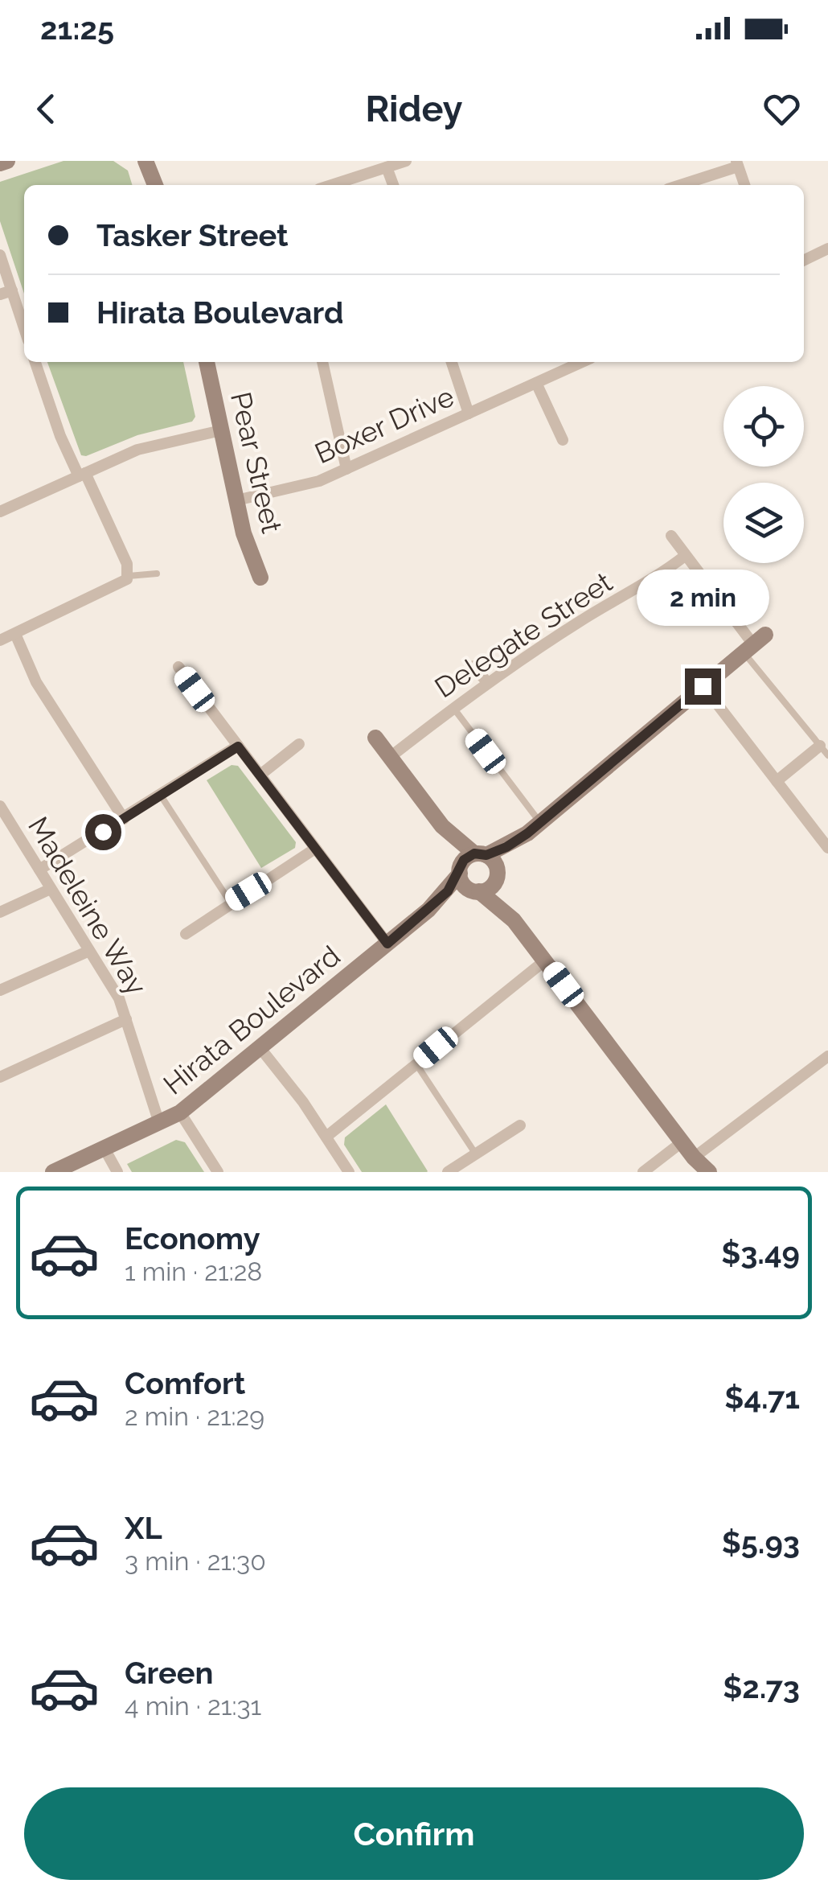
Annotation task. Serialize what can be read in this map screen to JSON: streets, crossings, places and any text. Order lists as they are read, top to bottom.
{
  "streets": {
    "street": [
      "Boxer Drive",
      "Pear Street",
      "Delegate Street",
      "Madeleine Way",
      "Hirata Boulevard"
    ]
  },
  "crossings": [
    ["Boxer Drive", "Pear Street"],
    ["Madeleine Way", "Hirata Boulevard"]
  ],
  "page": {
    "status": "21:25",
    "header": "Ridey",
    "banner": ["Tasker Street", "Hirata Boulevard"],
    "bubble": "2 min",
    "list": [
      {
        "name": "Economy",
        "note": "1 min · 21:28",
        "value": "$3.49"
      },
      {
        "name": "Comfort",
        "note": "2 min · 21:29",
        "value": "$4.71"
      },
      {
        "name": "XL",
        "note": "3 min · 21:30",
        "value": "$5.93"
      },
      {
        "name": "Green",
        "note": "4 min · 21:31",
        "value": "$2.73"
      }
    ],
    "buttons": "Confirm"
  }
}
